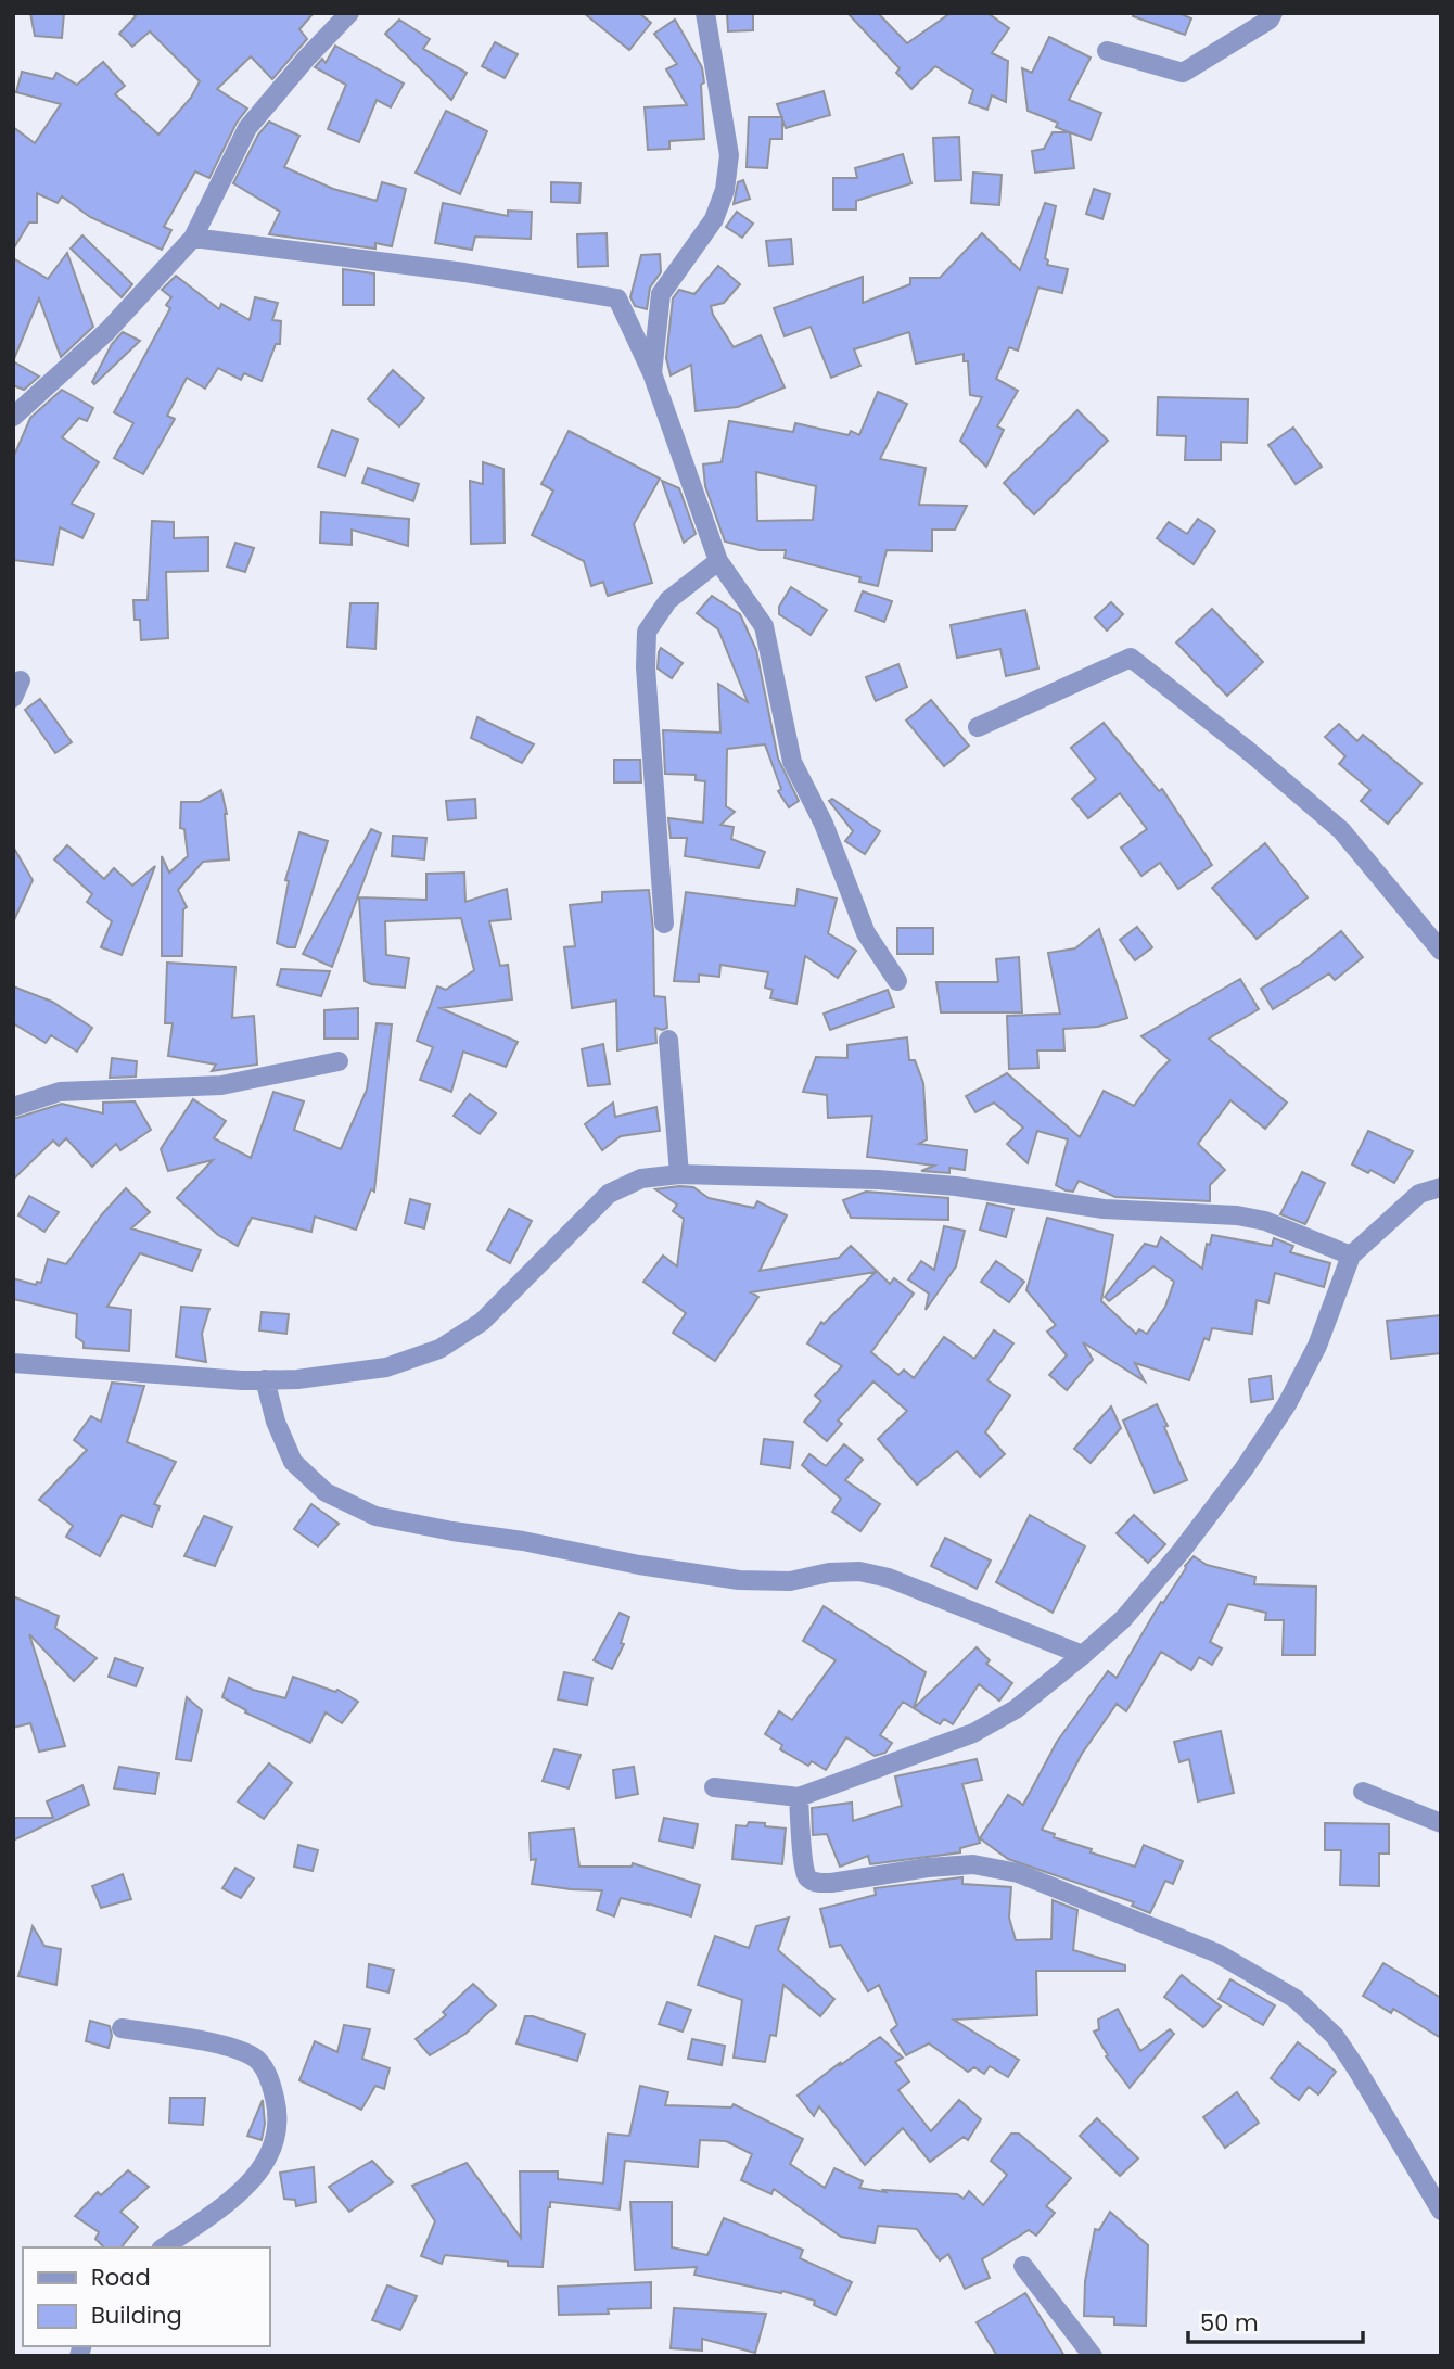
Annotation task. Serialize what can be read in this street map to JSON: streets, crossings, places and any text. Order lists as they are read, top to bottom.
{
  "legend": ["Road", "Building"],
  "scale_bar": "50 m"
}
